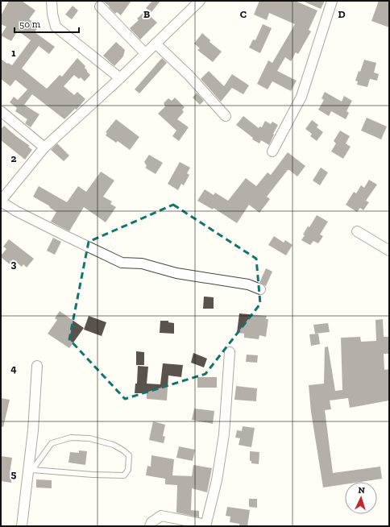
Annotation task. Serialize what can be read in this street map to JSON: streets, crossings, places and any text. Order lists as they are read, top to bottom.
{
  "scale_bar": "50 m",
  "north": "top",
  "grid": {
    "columns": ["B", "C", "D"],
    "rows": [
      "1",
      "2",
      "3",
      "4",
      "5"
    ]
  }
}
